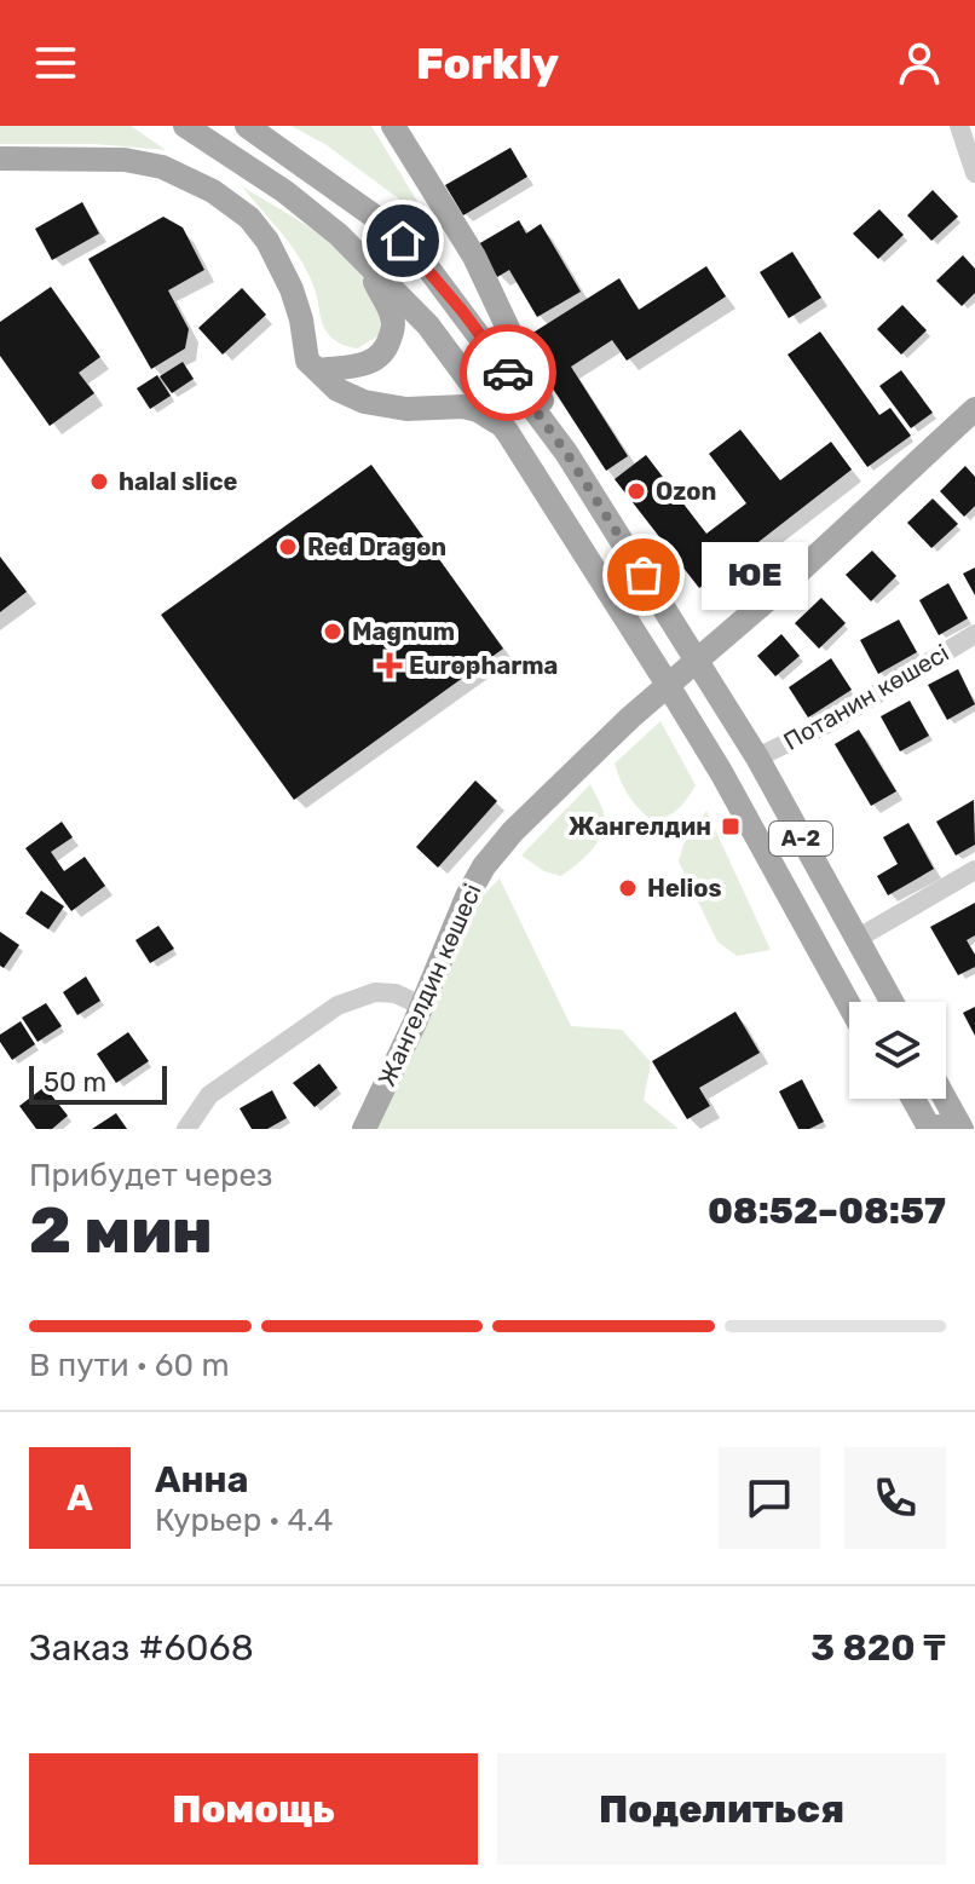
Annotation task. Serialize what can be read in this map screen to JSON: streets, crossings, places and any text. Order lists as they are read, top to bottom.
{
  "streets": {
    "main road": ["A-2", "Жангелдин көшесі"],
    "street": ["Потанин көшесі"]
  },
  "crossings": [
    ["Потанин көшесі", "A-2"],
    ["A-2", "Жангелдин көшесі"]
  ],
  "places": {
    "other": [
      "halal slice",
      "Ozon",
      "Red Dragon",
      "ЮЕ",
      "Magnum",
      "Helios"
    ],
    "health": ["Europharma"],
    "transit": ["Жангелдин"]
  },
  "scale_bar": "50 m",
  "page": {
    "header": "Forkly",
    "bubble": "ЮЕ",
    "scale": "50 m",
    "heading": ["2 мин", "Прибудет через", "08:52–08:57"],
    "panel": [
      "Анна",
      "Курьер · 4.4",
      "Заказ #6068",
      "3 820 ₸"
    ],
    "bar": "В пути · 60 m",
    "round": "А",
    "buttons": ["Помощь", "Поделиться"]
  }
}
